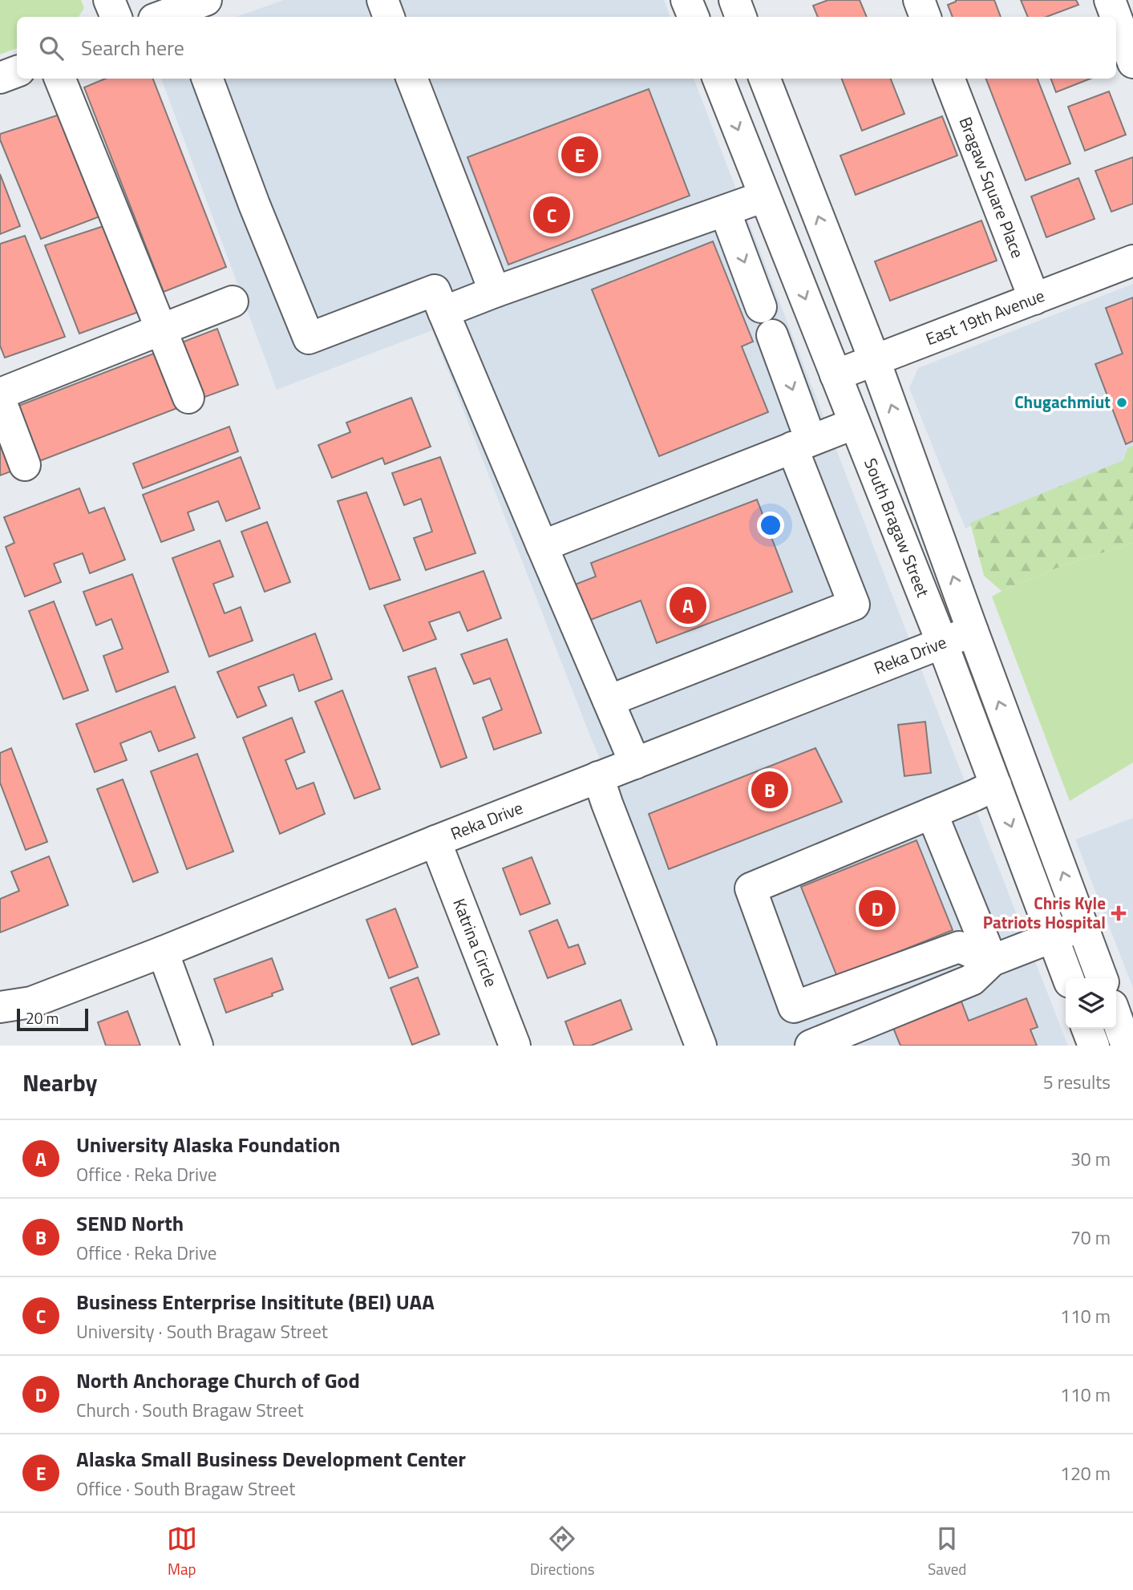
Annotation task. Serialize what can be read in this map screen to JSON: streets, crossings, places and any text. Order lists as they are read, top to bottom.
{
  "streets": {
    "street": [
      "Bragaw Square Place",
      "East 19th Avenue",
      "South Bragaw Street",
      "Reka Drive",
      "Katrina Circle"
    ]
  },
  "crossings": [
    ["Bragaw Square Place", "East 19th Avenue"],
    ["East 19th Avenue", "South Bragaw Street"],
    ["South Bragaw Street", "Reka Drive"],
    ["Reka Drive", "Katrina Circle"]
  ],
  "places": {
    "other": ["Chugachmiut"],
    "health": ["Chris Kyle Patriots Hospital"]
  },
  "scale_bar": "20 m",
  "page": {
    "search": "Search here",
    "pins": [
      "E",
      "C",
      "A",
      "B",
      "D"
    ],
    "scale": "20 m",
    "heading": ["Nearby", "5 results"],
    "list": [
      {
        "mark": "A",
        "name": "University Alaska Foundation",
        "note": "Office · Reka Drive",
        "value": "30 m"
      },
      {
        "mark": "B",
        "name": "SEND North",
        "note": "Office · Reka Drive",
        "value": "70 m"
      },
      {
        "mark": "C",
        "name": "Business Enterprise Insititute (BEI) UAA",
        "note": "University · South Bragaw Street",
        "value": "110 m"
      },
      {
        "mark": "D",
        "name": "North Anchorage Church of God",
        "note": "Church · South Bragaw Street",
        "value": "110 m"
      },
      {
        "mark": "E",
        "name": "Alaska Small Business Development Center",
        "note": "Office · South Bragaw Street",
        "value": "120 m"
      }
    ],
    "nav": ["Map", "Directions", "Saved"]
  }
}
